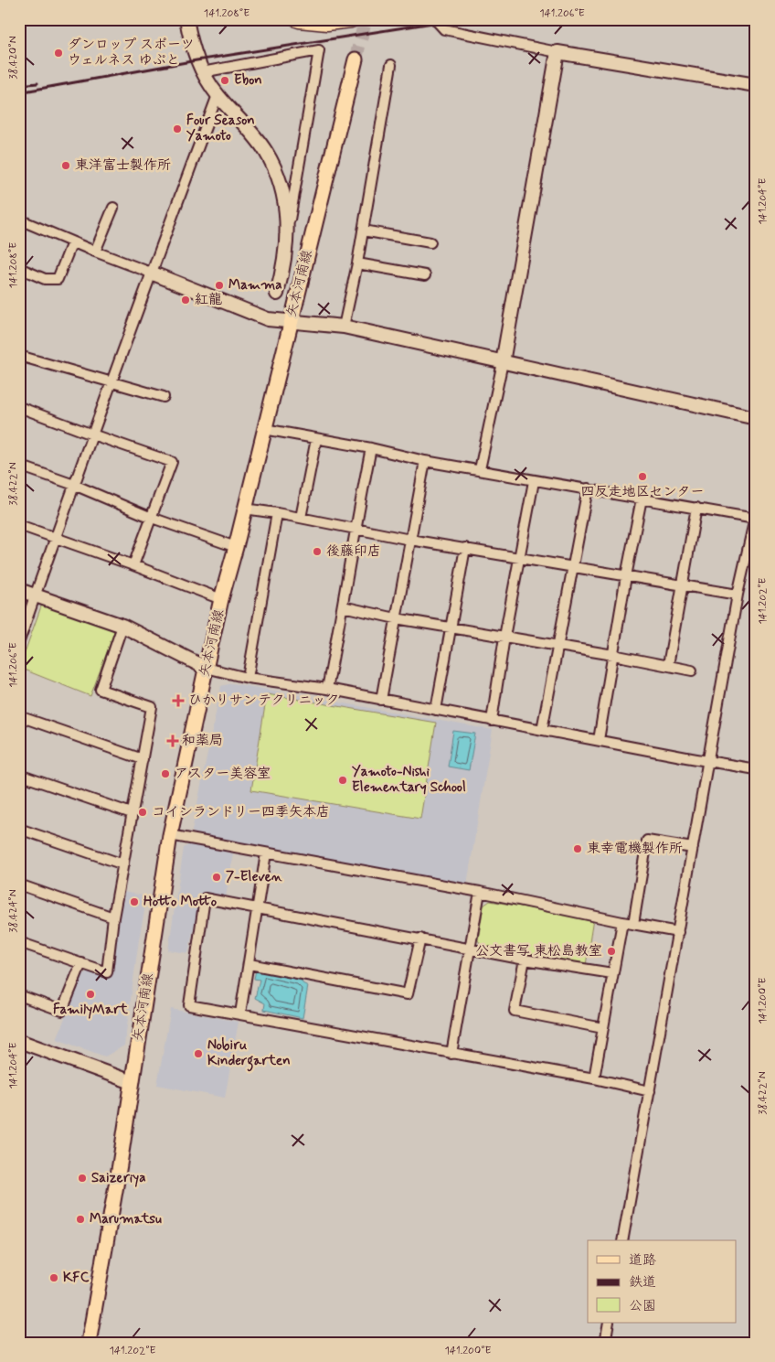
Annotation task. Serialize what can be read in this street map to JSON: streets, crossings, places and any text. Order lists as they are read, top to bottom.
{
  "streets": {
    "main road": ["矢本河南線"]
  },
  "places": {
    "other": [
      "ダンロップ スポーツ ウェルネス ゆぷと",
      "Ebon",
      "Four Season Yamoto",
      "東洋富士製作所",
      "Mamma",
      "紅龍",
      "四反走地区センター",
      "後藤印店",
      "アスター美容室",
      "Yamoto-Nishi Elementary School",
      "コインランドリー四季矢本店",
      "東幸電機製作所",
      "7-Eleven",
      "Hotto Motto",
      "公文書写 東松島教室",
      "FamilyMart",
      "Nobiru Kindergarten",
      "Saizeriya",
      "Marumatsu",
      "KFC"
    ],
    "health": ["ひかりサンテクリニック", "和薬局"]
  },
  "legend": ["道路", "鉄道", "公園"],
  "coordinates": [
    "141.208°E",
    "141.206°E",
    "38.420°N",
    "141.204°E",
    "38.422°N",
    "141.202°E",
    "38.424°N",
    "141.200°E"
  ]
}
